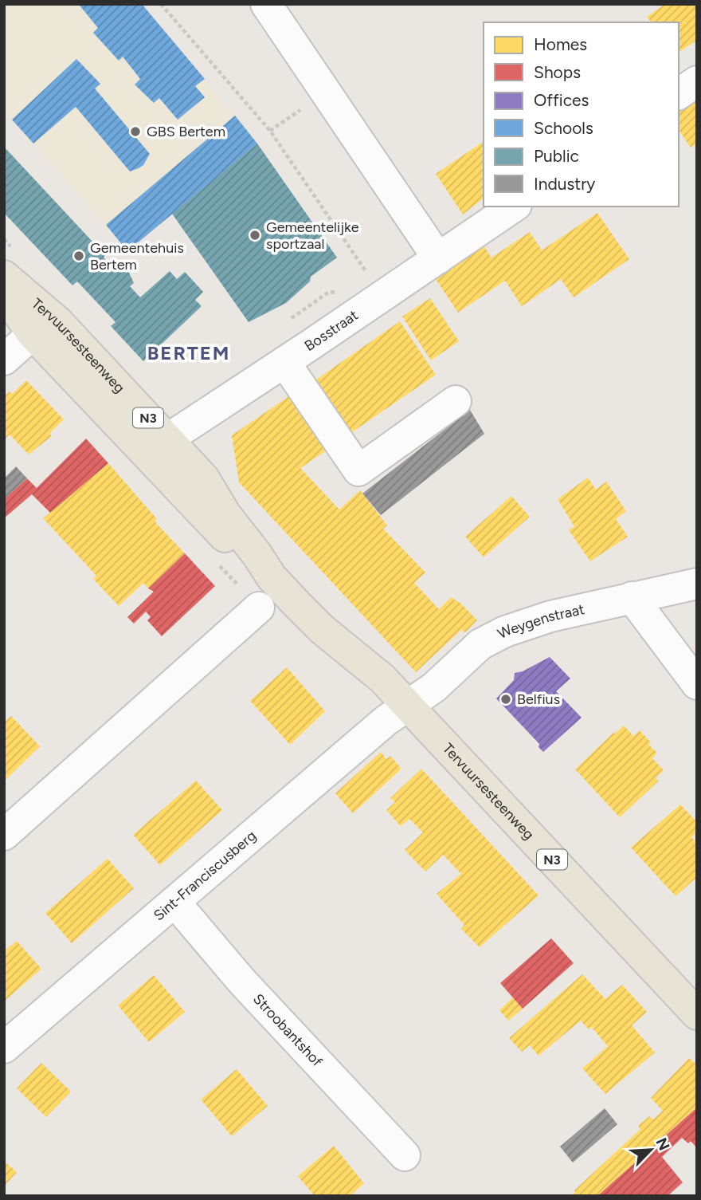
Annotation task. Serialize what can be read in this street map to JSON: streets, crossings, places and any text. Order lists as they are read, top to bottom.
{
  "streets": {
    "main road": ["Tervuursesteenweg", "N3"],
    "street": [
      "Bosstraat",
      "Weygenstraat",
      "Sint-Franciscusberg",
      "Stroobantshof"
    ]
  },
  "crossings": [
    ["Bosstraat", "Tervuursesteenweg"],
    ["Tervuursesteenweg", "Weygenstraat"],
    ["Tervuursesteenweg", "Sint-Franciscusberg"],
    ["Weygenstraat", "Sint-Franciscusberg"],
    ["Sint-Franciscusberg", "Stroobantshof"]
  ],
  "districts": ["BERTEM"],
  "places": [
    "GBS Bertem",
    "Gemeentelijke sportzaal",
    "Gemeentehuis Bertem",
    "Belfius"
  ],
  "legend": [
    "Homes",
    "Shops",
    "Offices",
    "Schools",
    "Public",
    "Industry"
  ],
  "north": "top right"
}
